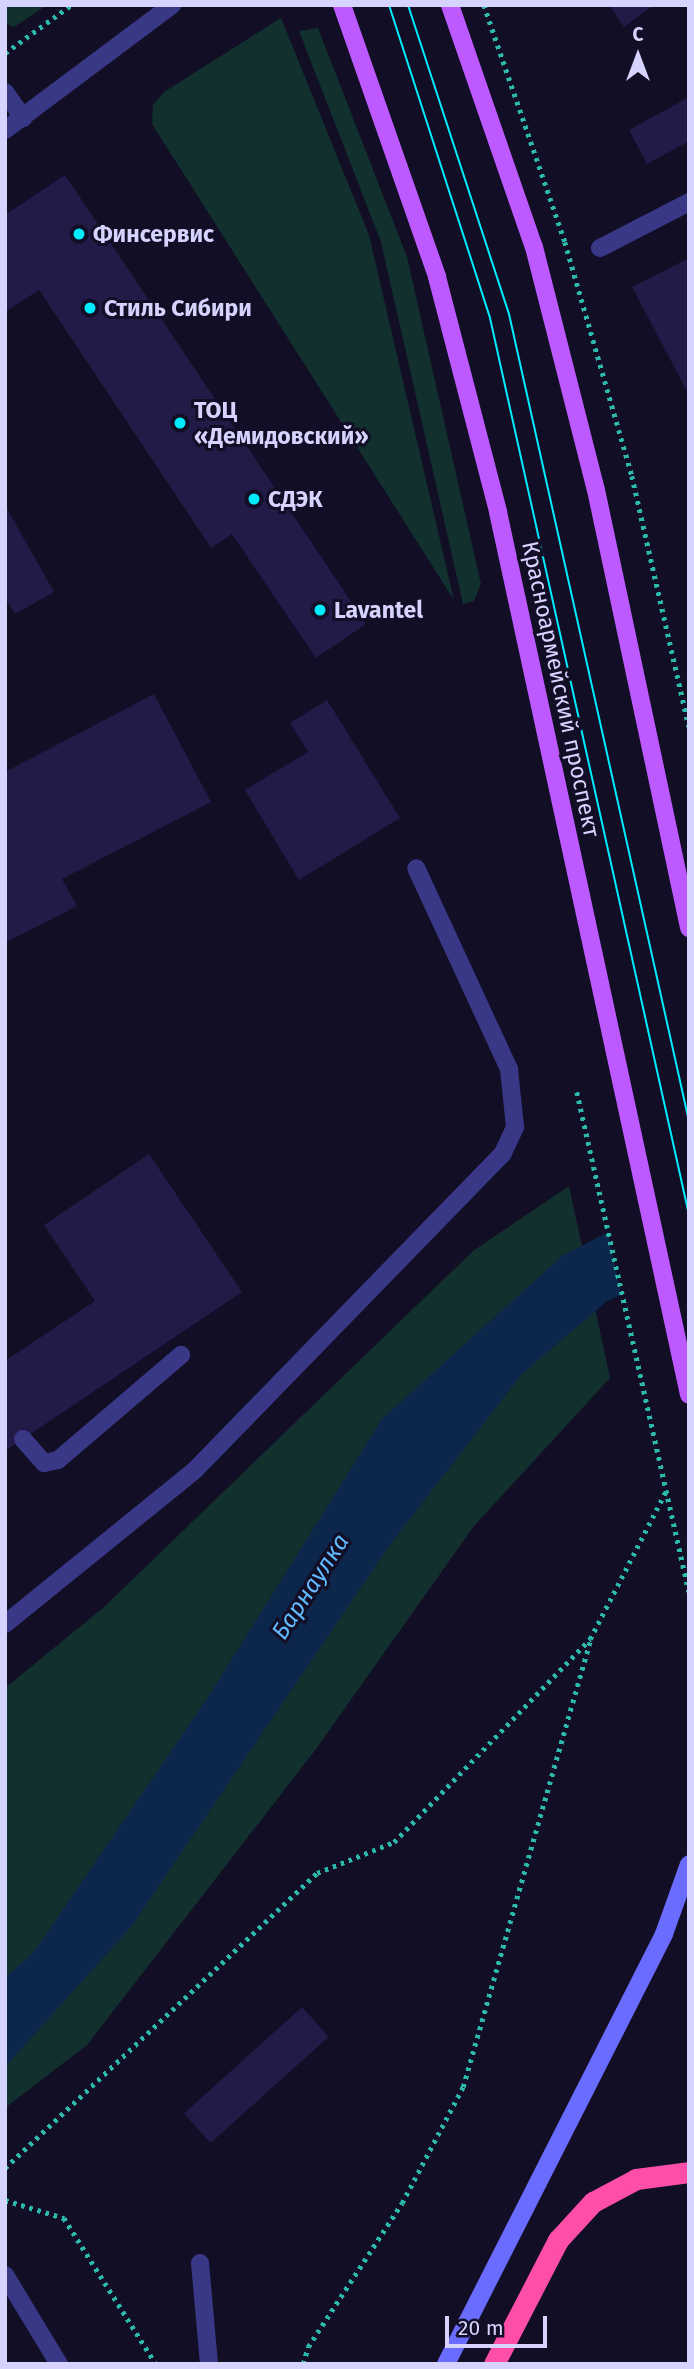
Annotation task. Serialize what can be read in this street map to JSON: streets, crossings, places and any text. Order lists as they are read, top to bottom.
{
  "streets": {
    "main road": ["Красноармейский проспект"]
  },
  "water": ["Барнаулка"],
  "places": [
    "Финсервис",
    "Стиль Сибири",
    "ТОЦ «Демидовский»",
    "СДЭК",
    "Lavantel"
  ],
  "scale_bar": "20 m",
  "north": "top"
}
